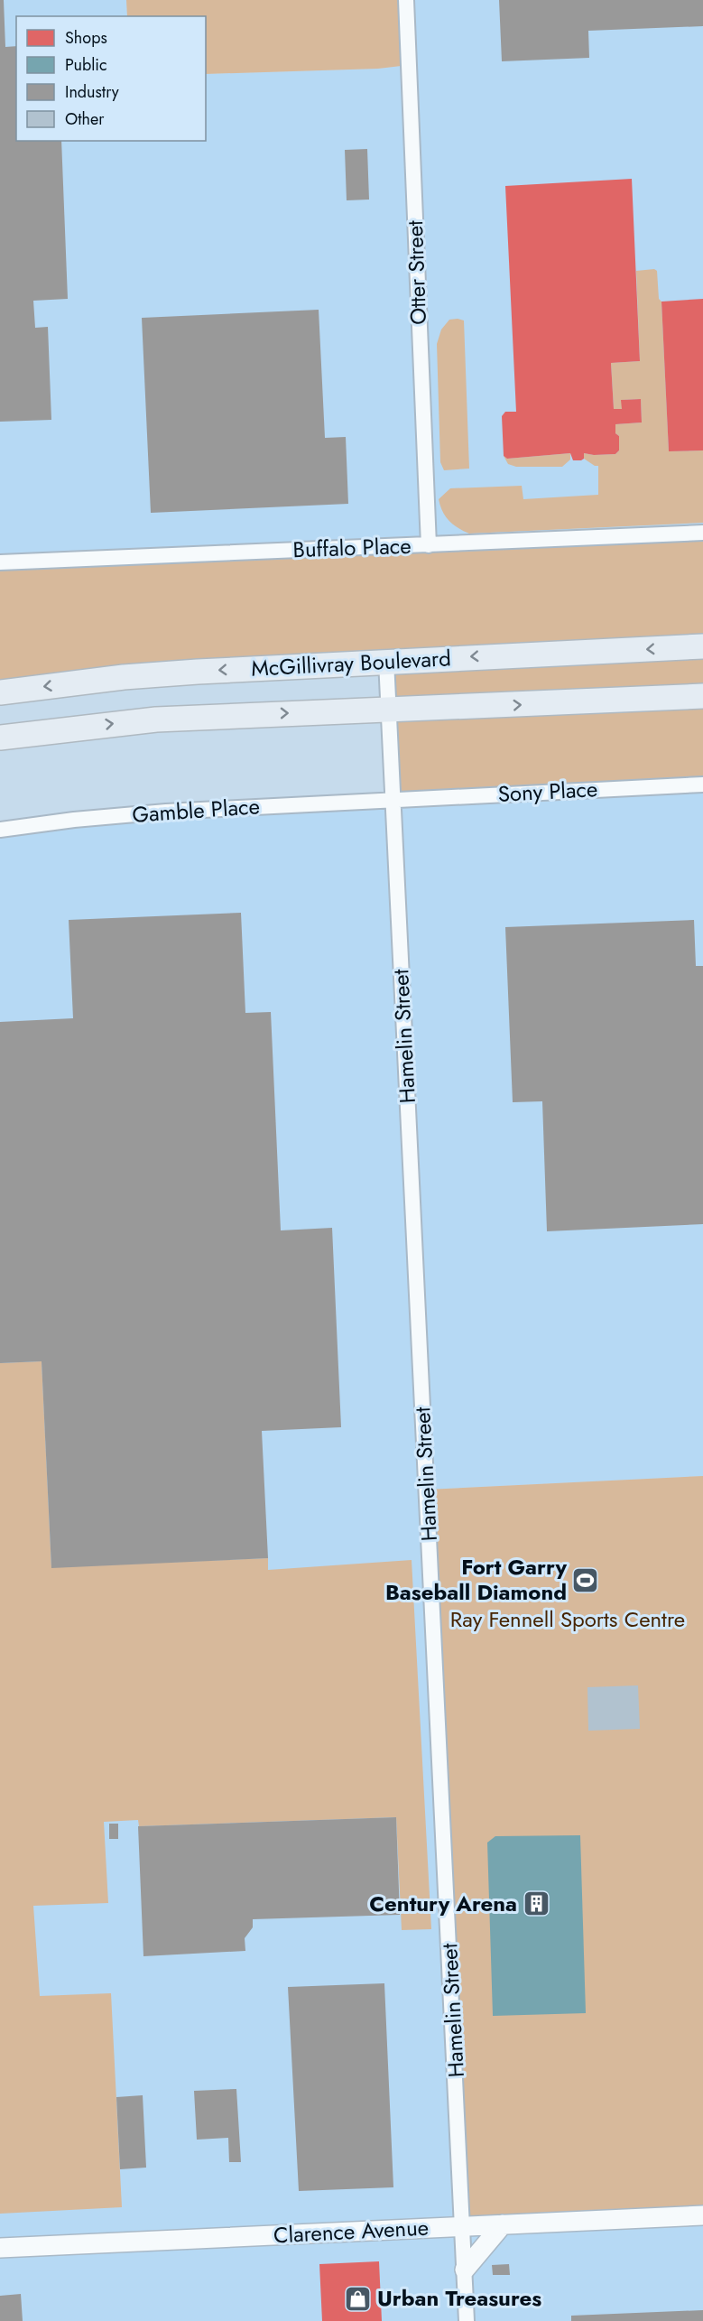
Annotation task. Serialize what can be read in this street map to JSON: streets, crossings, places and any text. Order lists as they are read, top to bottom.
{
  "streets": {
    "main road": ["McGillivray Boulevard"],
    "street": [
      "Otter Street",
      "Buffalo Place",
      "Sony Place",
      "Gamble Place",
      "Hamelin Street",
      "Clarence Avenue"
    ]
  },
  "crossings": [
    ["Otter Street", "Buffalo Place"],
    ["McGillivray Boulevard", "Hamelin Street"],
    ["Sony Place", "Gamble Place"],
    ["Sony Place", "Hamelin Street"],
    ["Gamble Place", "Hamelin Street"],
    ["Hamelin Street", "Clarence Avenue"]
  ],
  "parks": ["Ray Fennell Sports Centre"],
  "places": {
    "sports": ["Fort Garry Baseball Diamond"],
    "building": ["Century Arena"],
    "shop": ["Urban Treasures"]
  },
  "legend": [
    "Shops",
    "Public",
    "Industry",
    "Other"
  ]
}
